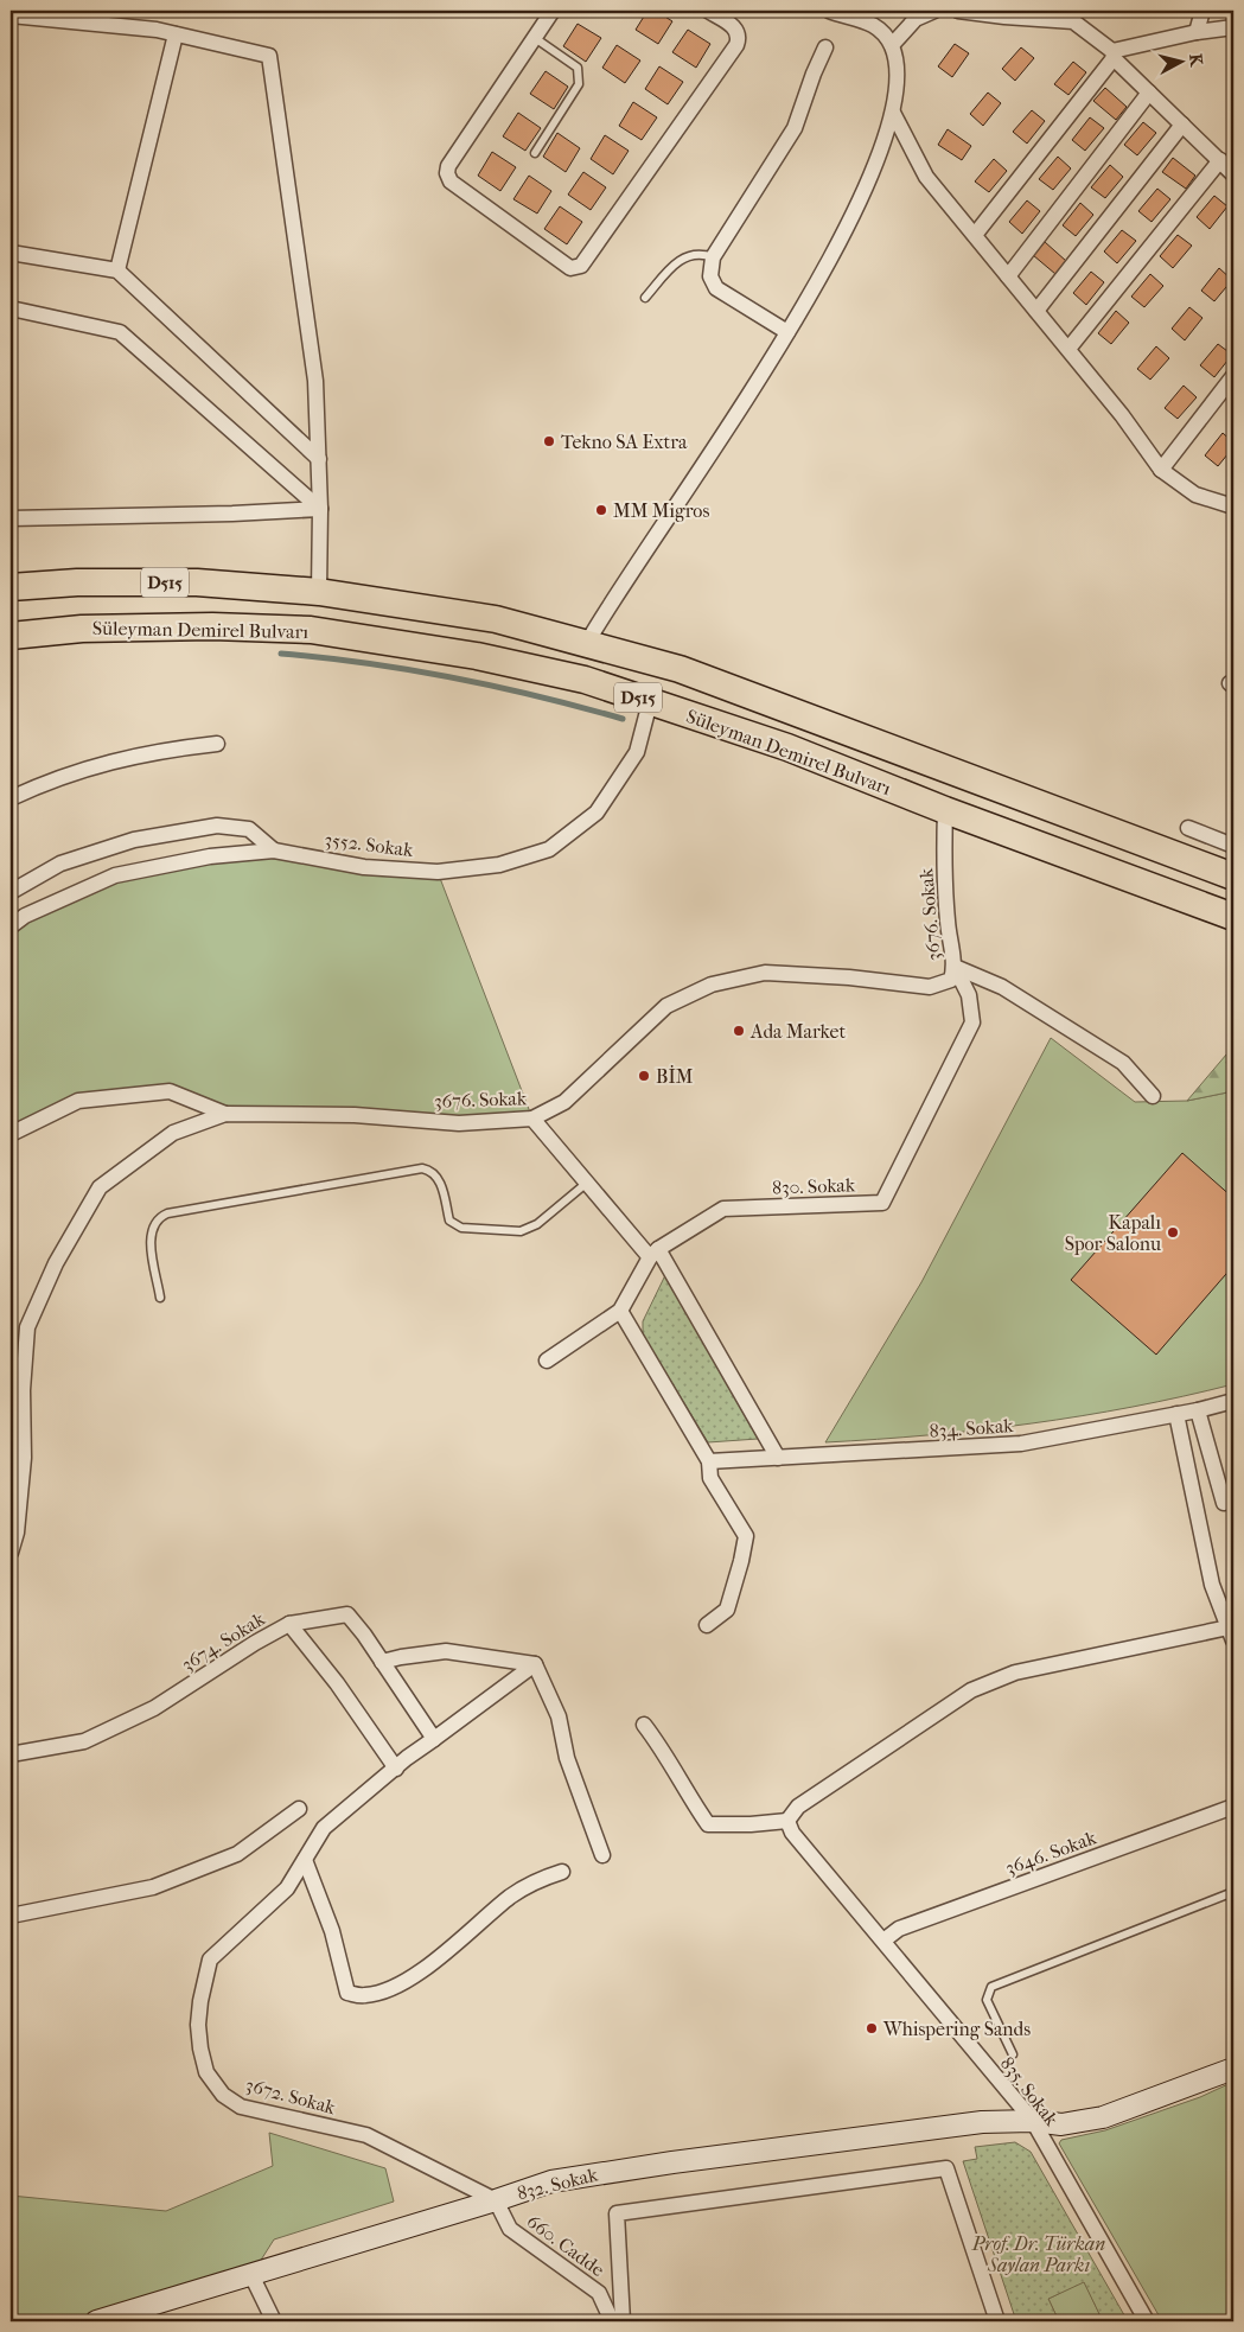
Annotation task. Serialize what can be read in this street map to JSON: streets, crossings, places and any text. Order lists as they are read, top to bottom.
{
  "streets": {
    "highway": ["D515", "Süleyman Demirel Bulvarı"],
    "street": [
      "3552. Sokak",
      "3676. Sokak",
      "830. Sokak",
      "834. Sokak",
      "3674. Sokak",
      "3646. Sokak",
      "835. Sokak",
      "3672. Sokak",
      "832. Sokak",
      "660. Cadde"
    ]
  },
  "crossings": [
    ["Süleyman Demirel Bulvarı", "3552. Sokak"],
    ["Süleyman Demirel Bulvarı", "3676. Sokak"],
    ["3676. Sokak", "830. Sokak"],
    ["3674. Sokak", "3672. Sokak"],
    ["3646. Sokak", "835. Sokak"],
    ["835. Sokak", "832. Sokak"],
    ["3672. Sokak", "832. Sokak"],
    ["3672. Sokak", "660. Cadde"],
    ["832. Sokak", "660. Cadde"]
  ],
  "parks": ["Prof. Dr. Türkan Saylan Parkı"],
  "places": [
    "Tekno SA Extra",
    "MM Migros",
    "Ada Market",
    "BİM",
    "Kapalı Spor Salonu",
    "Whispering Sands"
  ],
  "north": "right"
}
